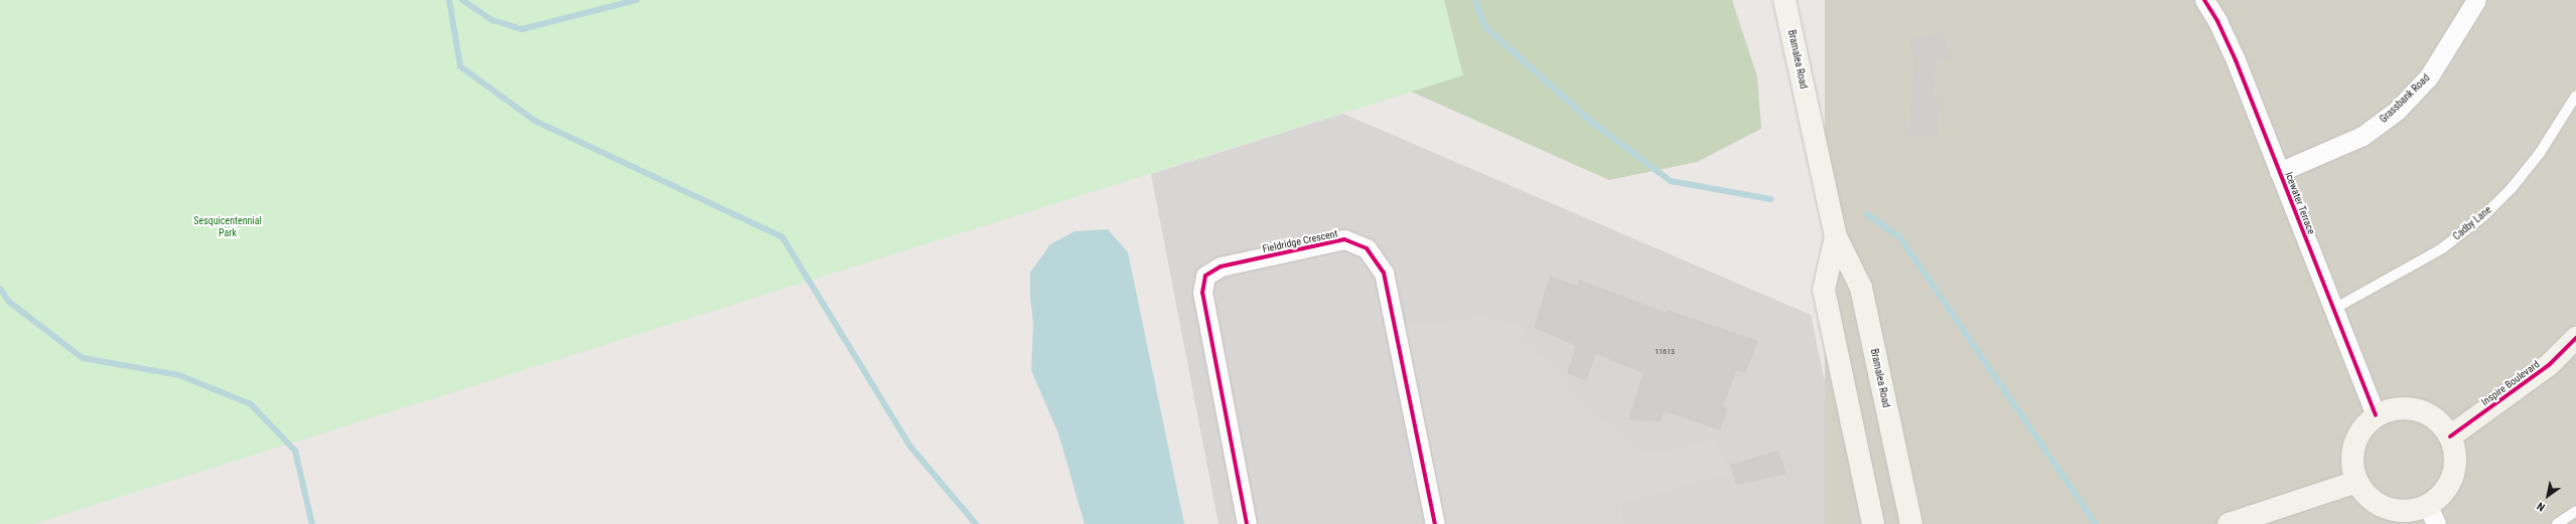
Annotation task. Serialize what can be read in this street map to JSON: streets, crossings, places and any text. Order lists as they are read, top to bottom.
{
  "streets": {
    "main road": ["Bramalea Road", "Inspire Boulevard"],
    "street": ["Grassbank Road", "Icewater Terrace", "Fieldridge Crescent"],
    "lane": ["Cadby Lane"]
  },
  "crossings": [
    ["Grassbank Road", "Icewater Terrace"],
    ["Icewater Terrace", "Cadby Lane"],
    ["Icewater Terrace", "Inspire Boulevard"]
  ],
  "parks": ["Sesquicentennial Park"],
  "house_numbers": ["11613"],
  "north": "bottom left"
}
